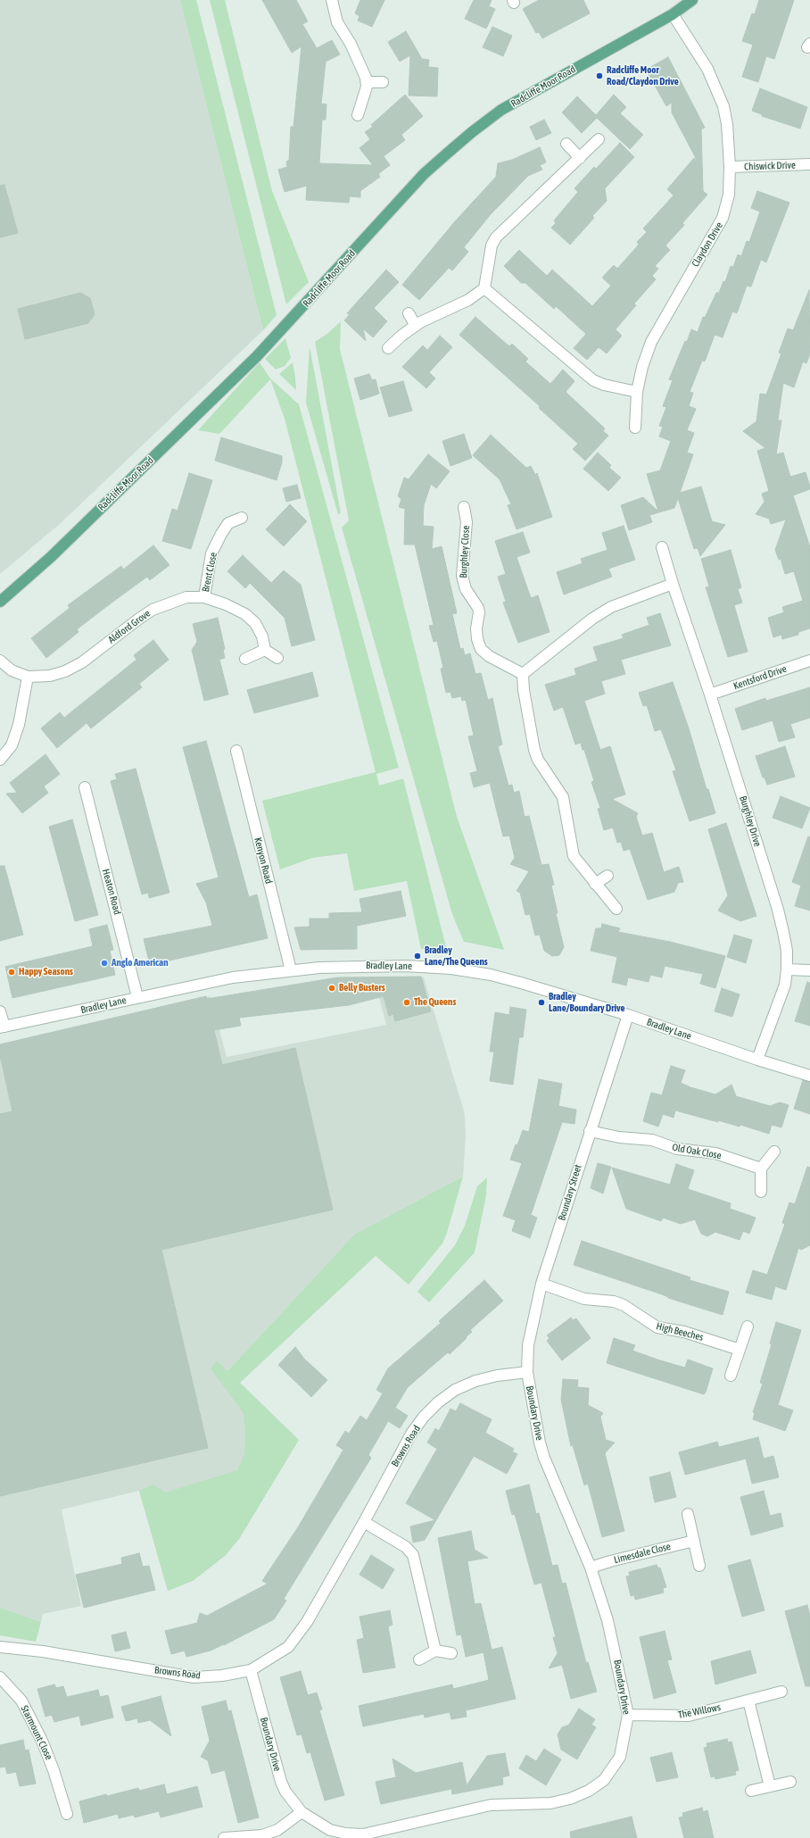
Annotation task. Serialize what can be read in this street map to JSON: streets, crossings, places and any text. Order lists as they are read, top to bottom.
{
  "streets": {
    "main road": ["Radcliffe Moor Road"],
    "street": [
      "Chiswick Drive",
      "Claydon Drive",
      "Burghley Close",
      "Brent Close",
      "Aldford Grove",
      "Kentsford Drive",
      "Burghley Drive",
      "Kenyon Road",
      "Heaton Road",
      "Bradley Lane",
      "Old Oak Close",
      "Boundary Street",
      "High Beeches",
      "Boundary Drive",
      "Browns Road",
      "Limesdale Close",
      "The Willows",
      "Starmount Close"
    ]
  },
  "crossings": [
    ["Radcliffe Moor Road", "Claydon Drive"],
    ["Chiswick Drive", "Claydon Drive"],
    ["Brent Close", "Aldford Grove"],
    ["Kentsford Drive", "Burghley Drive"],
    ["Burghley Drive", "Bradley Lane"],
    ["Kenyon Road", "Bradley Lane"],
    ["Heaton Road", "Bradley Lane"],
    ["Bradley Lane", "Boundary Street"],
    ["Old Oak Close", "Boundary Street"],
    ["Boundary Street", "High Beeches"],
    ["Boundary Street", "Boundary Drive"],
    ["Boundary Street", "Browns Road"],
    ["Boundary Drive", "Browns Road"],
    ["Boundary Drive", "Limesdale Close"],
    ["Boundary Drive", "The Willows"]
  ],
  "places": [
    "Radcliffe Moor Road/Claydon Drive",
    "Bradley Lane/The Queens",
    "Anglo American",
    "Happy Seasons",
    "Belly Busters",
    "The Queens",
    "Bradley Lane/Boundary Drive"
  ]
}
